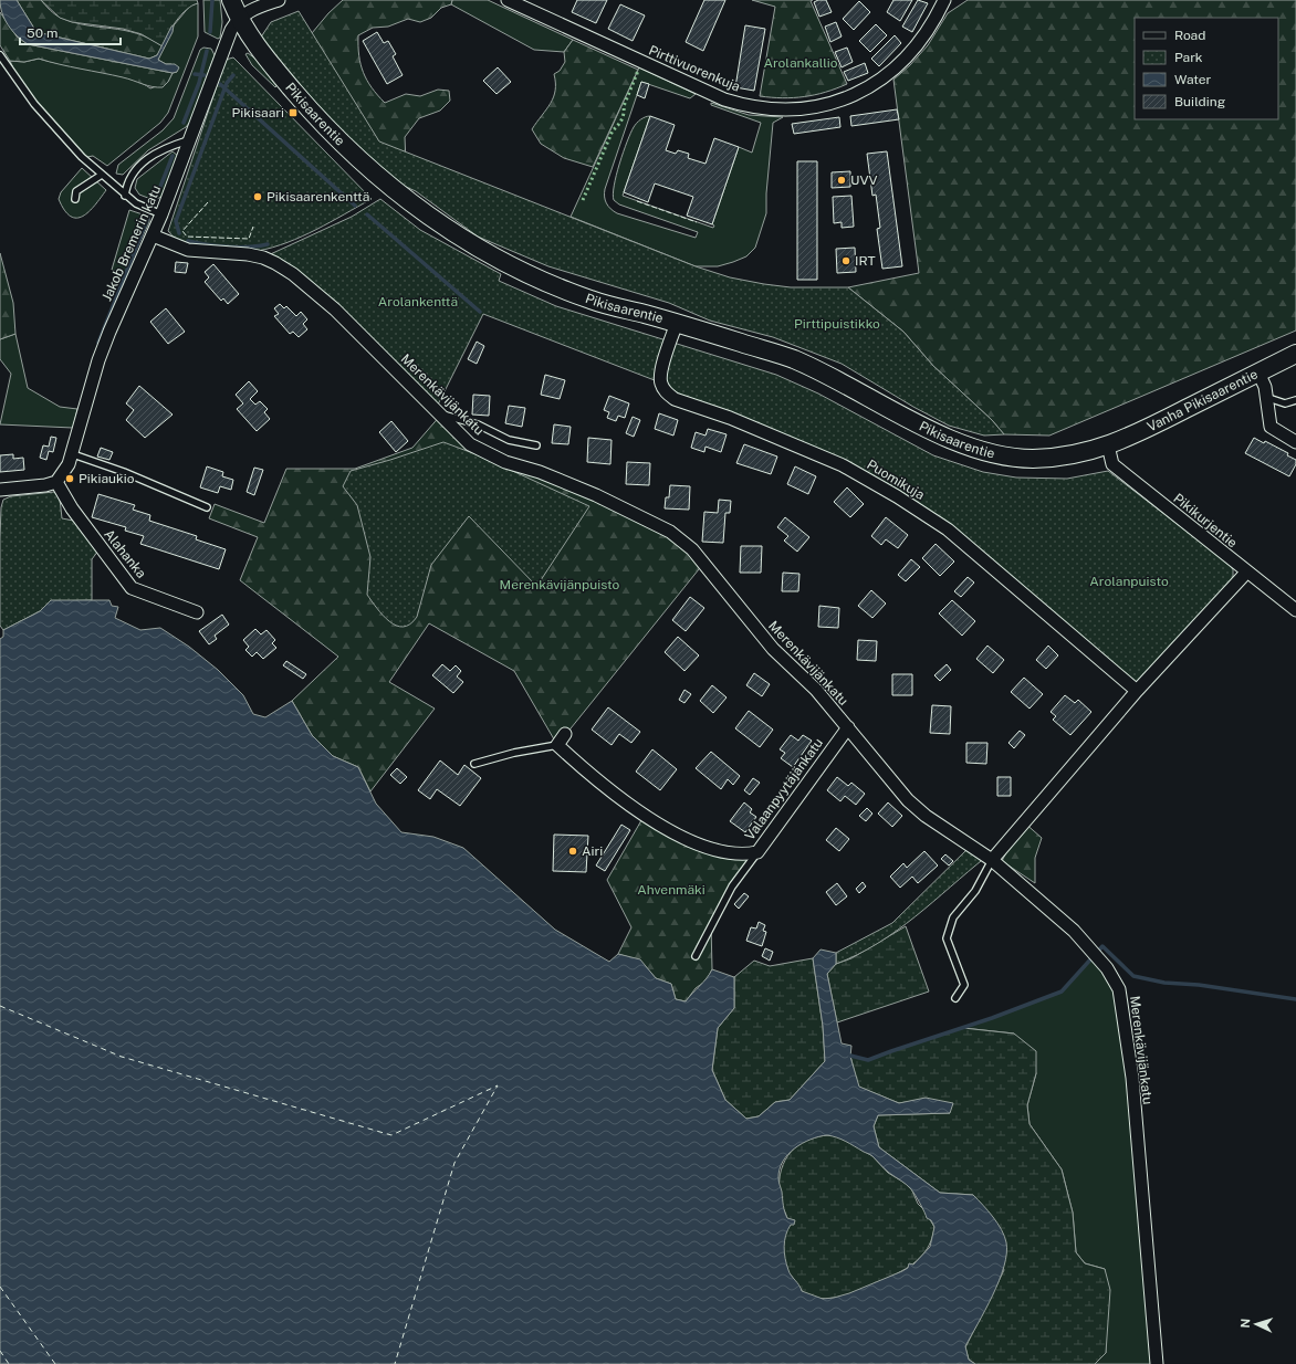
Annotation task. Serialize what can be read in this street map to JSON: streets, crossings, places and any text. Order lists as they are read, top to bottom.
{
  "streets": {
    "street": [
      "Pirttivuorenkuja",
      "Pikisaarentie",
      "Jakob Bremerin katu",
      "Merenkävijänkatu",
      "Vanha Pikisaarentie",
      "Puomikuja",
      "Pikikurjentie",
      "Alahanka",
      "Valaanpyytäjänkatu"
    ]
  },
  "crossings": [
    ["Pikisaarentie", "Jakob Bremerin katu"],
    ["Pikisaarentie", "Vanha Pikisaarentie"],
    ["Pikisaarentie", "Puomikuja"],
    ["Pikisaarentie", "Pikikurjentie"],
    ["Jakob Bremerin katu", "Merenkävijänkatu"],
    ["Jakob Bremerin katu", "Alahanka"],
    ["Merenkävijänkatu", "Valaanpyytäjänkatu"],
    ["Vanha Pikisaarentie", "Pikikurjentie"]
  ],
  "parks": [
    "Arolankallio",
    "Arolankenttä",
    "Pirttipuistikko",
    "Arolanpuisto",
    "Merenkävijänpuisto",
    "Ahvenmäki"
  ],
  "places": {
    "transit": ["Pikisaari"],
    "other": [
      "UVV",
      "Pikisaarenkenttä",
      "IRT",
      "Pikiaukio",
      "Airi"
    ]
  },
  "legend": [
    "Road",
    "Park",
    "Water",
    "Building"
  ],
  "scale_bar": "50 m",
  "north": "left"
}
